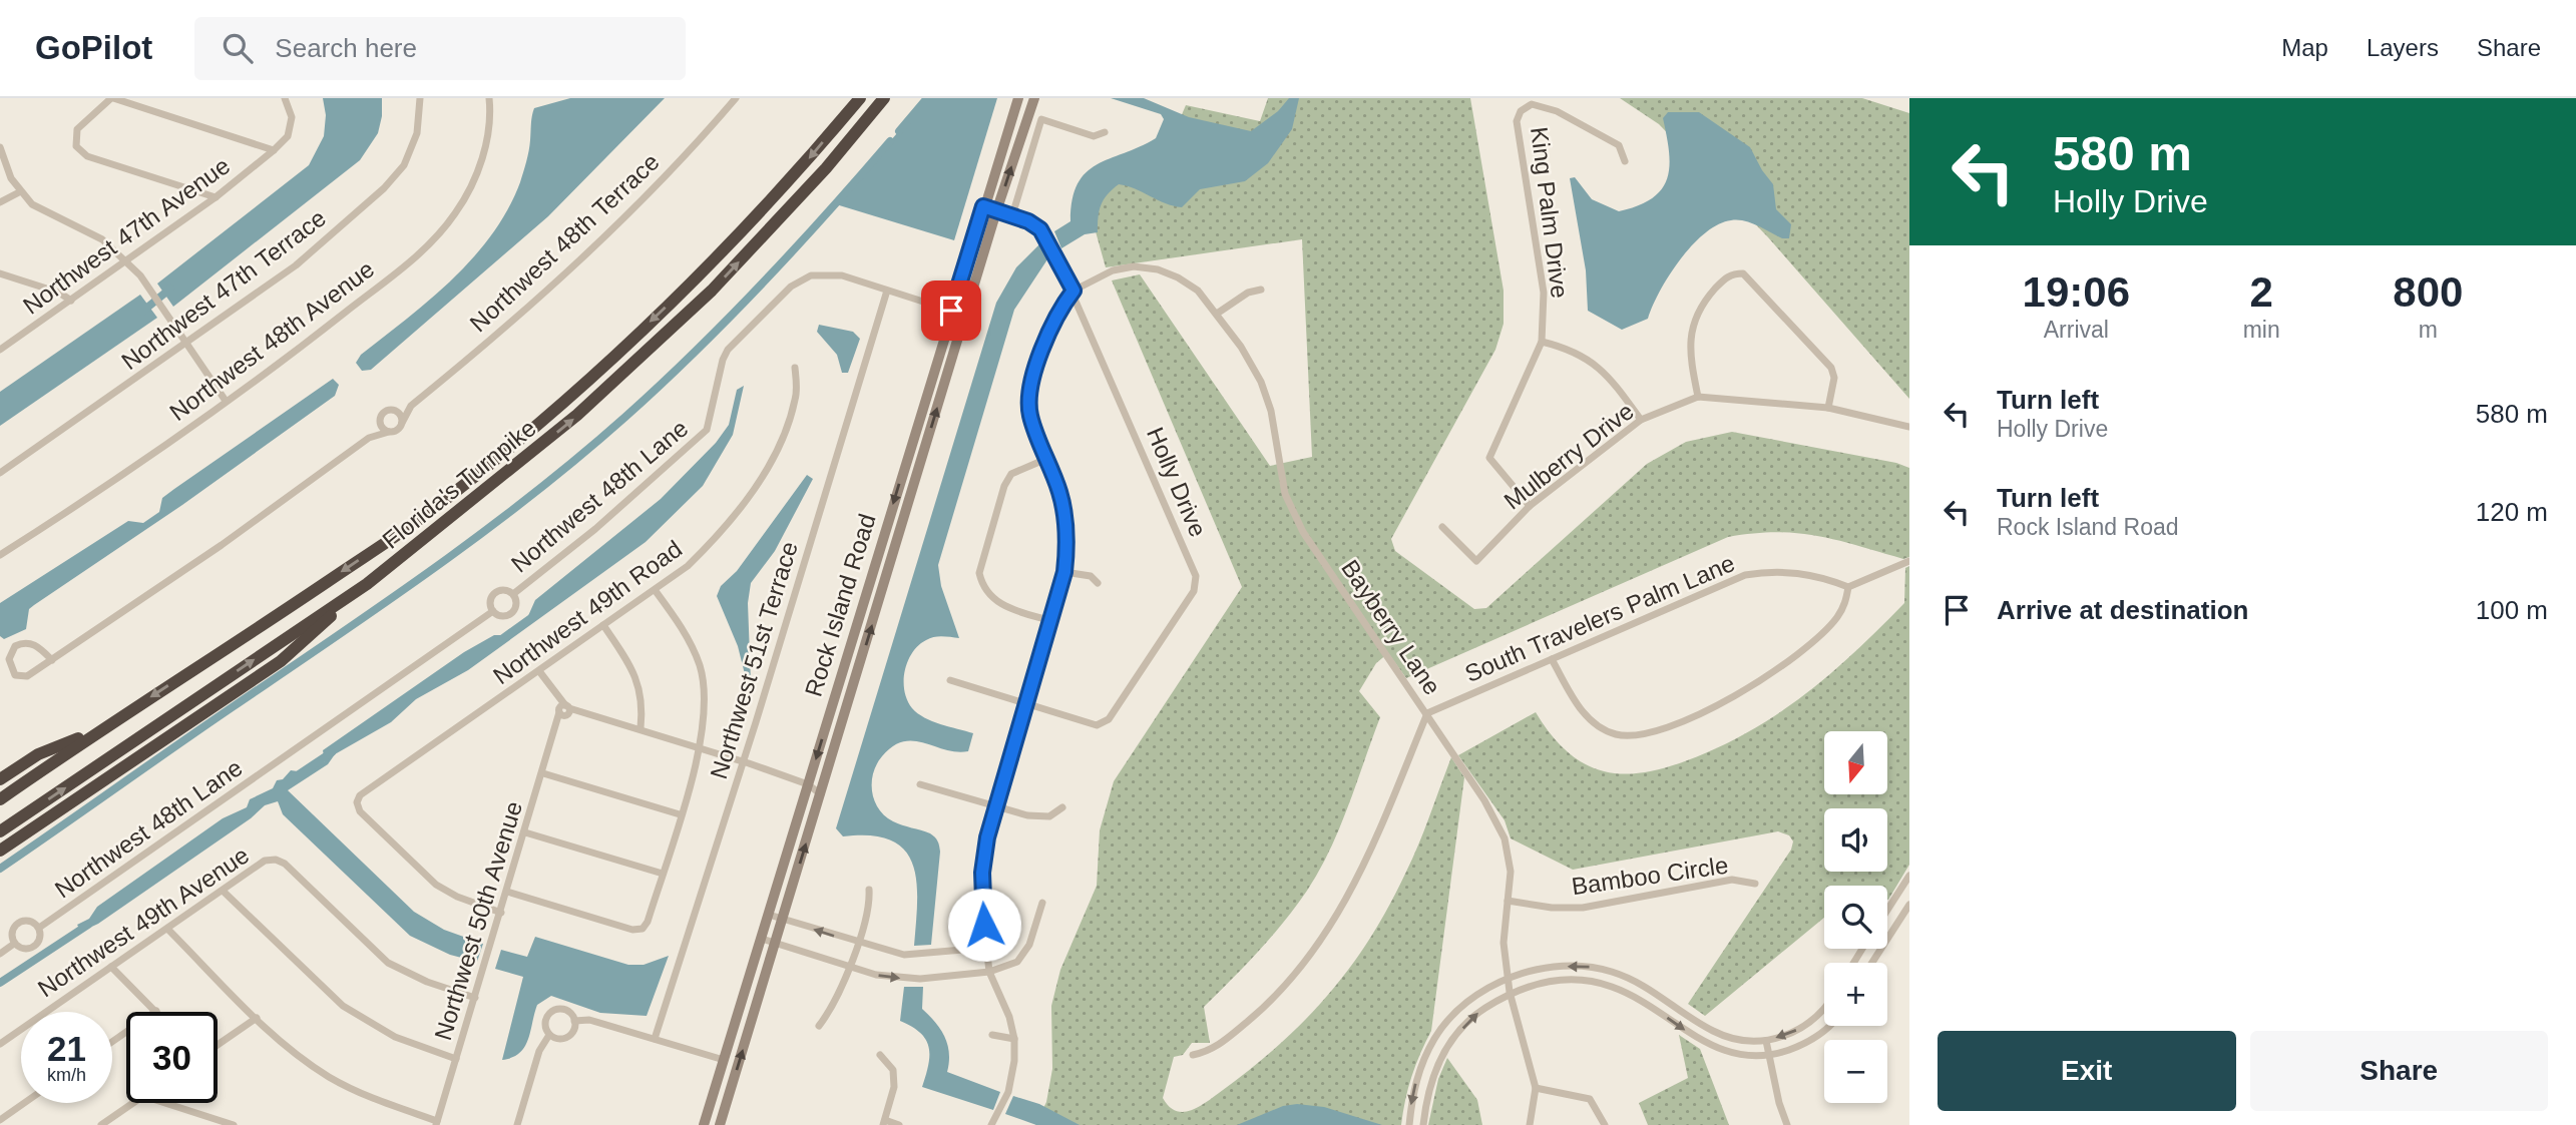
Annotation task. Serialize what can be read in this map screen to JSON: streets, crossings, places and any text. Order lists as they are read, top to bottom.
{
  "streets": {
    "highway": ["Florida's Turnpike"],
    "main road": ["Rock Island Road"],
    "street": [
      "King Palm Drive",
      "Northwest 47th Avenue",
      "Northwest 48th Terrace",
      "Northwest 47th Terrace",
      "Northwest 48th Avenue",
      "Mulberry Drive",
      "Holly Drive",
      "Northwest 48th Lane",
      "Northwest 49th Road",
      "South Travelers Palm Lane",
      "Bayberry Lane",
      "Northwest 51st Terrace",
      "Bamboo Circle",
      "Northwest 50th Avenue",
      "Northwest 49th Avenue"
    ]
  },
  "crossings": [
    ["King Palm Drive", "Mulberry Drive"],
    ["Holly Drive", "Rock Island Road"],
    ["Holly Drive", "Bayberry Lane"],
    ["Northwest 48th Lane", "Rock Island Road"],
    ["Northwest 48th Lane", "Northwest 51st Terrace"],
    ["Northwest 49th Road", "Northwest 50th Avenue"],
    ["South Travelers Palm Lane", "Bayberry Lane"],
    ["Bayberry Lane", "Bamboo Circle"],
    ["Northwest 50th Avenue", "Northwest 49th Avenue"]
  ],
  "north": "bottom",
  "page": {
    "header": "GoPilot",
    "search": "Search here",
    "nav": ["Map", "Layers", "Share"],
    "turn": ["580 m", "Holly Drive"],
    "eta": [
      "19:06",
      "Arrival",
      "2",
      "min",
      "800",
      "m"
    ],
    "list": [
      {
        "name": "Turn left",
        "note": "Holly Drive",
        "value": "580 m"
      },
      {
        "name": "Turn left",
        "note": "Rock Island Road",
        "value": "120 m"
      },
      {
        "name": "Arrive at destination",
        "value": "100 m"
      }
    ],
    "map_buttons": ["+", "−"],
    "speed": "21 km/h",
    "limit": "30",
    "buttons": ["Exit", "Share"]
  }
}
